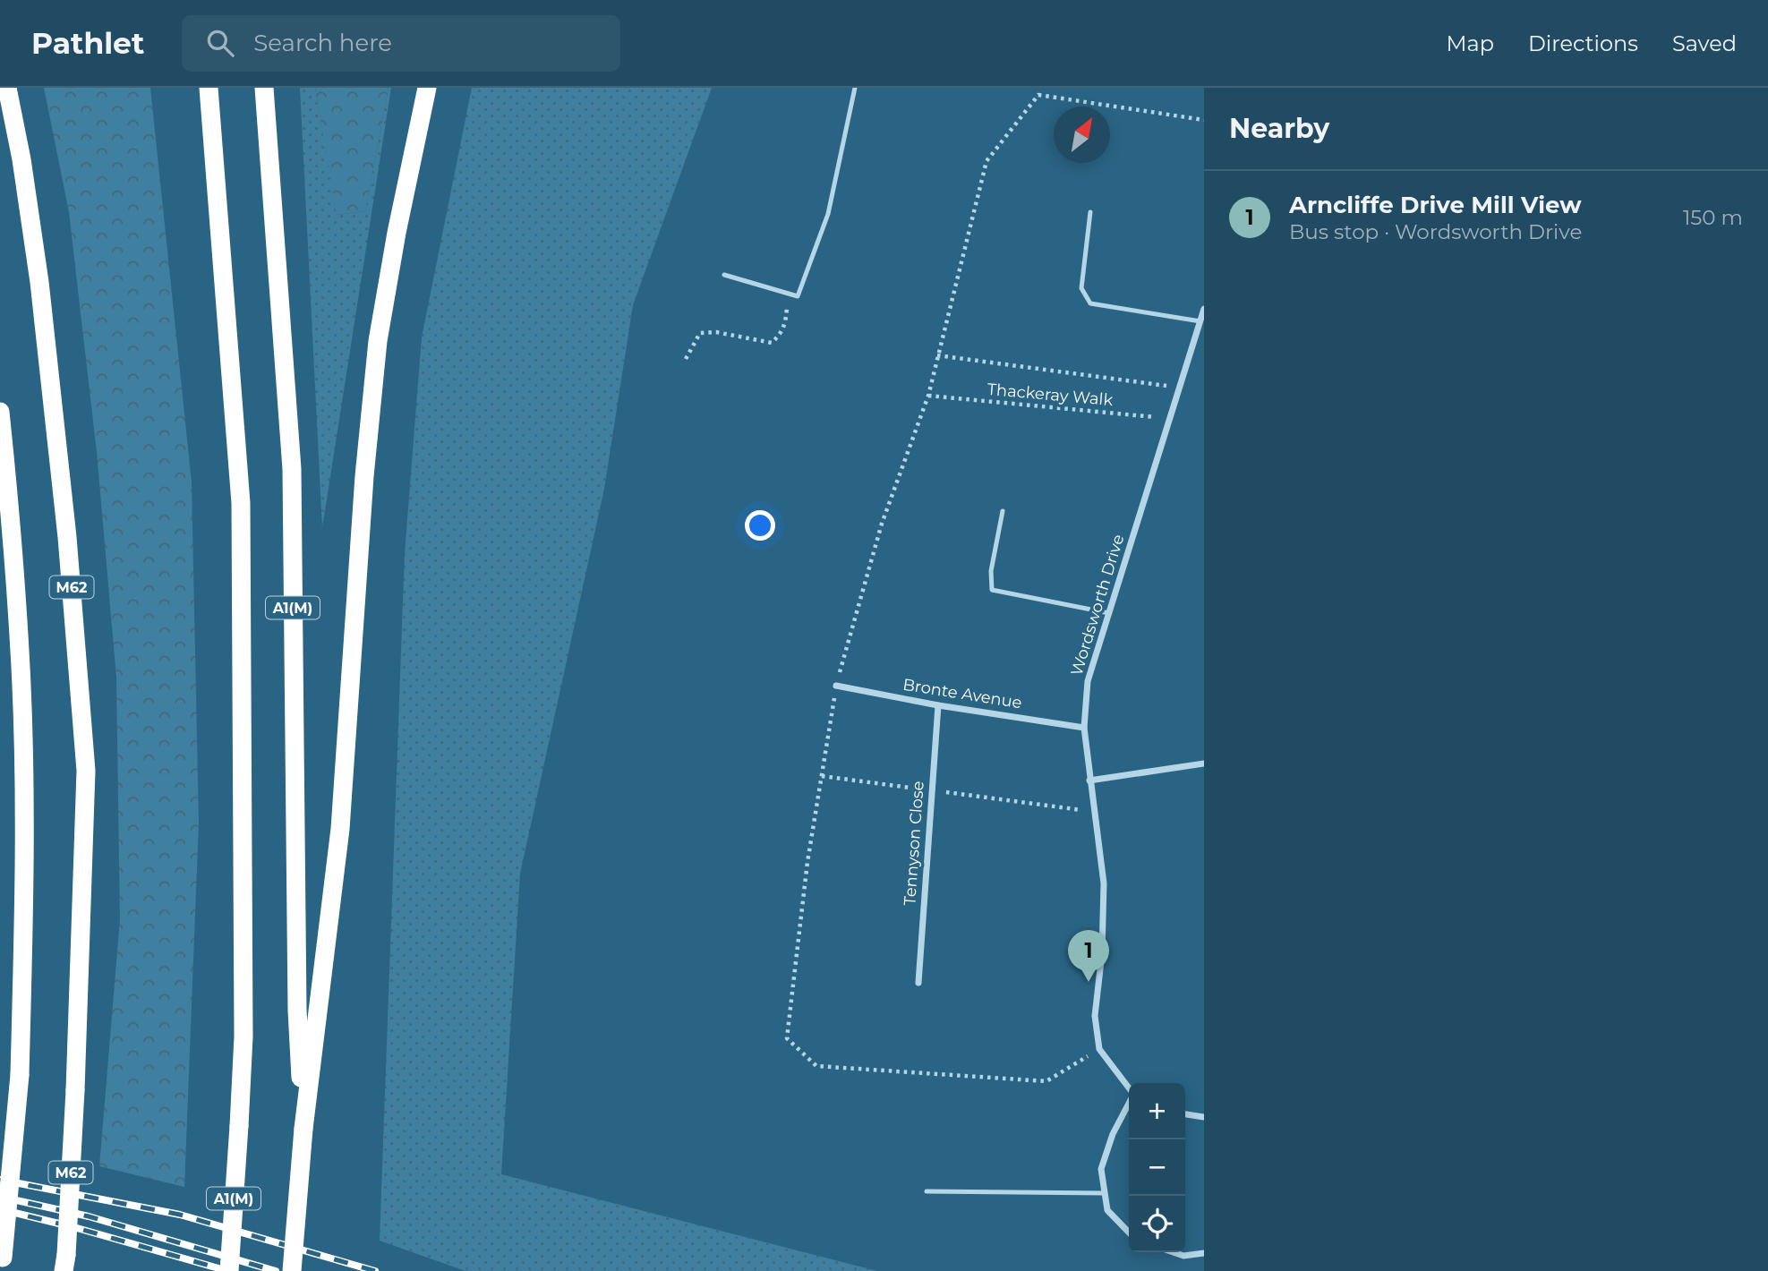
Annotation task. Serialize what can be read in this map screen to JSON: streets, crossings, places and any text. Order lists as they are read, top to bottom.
{
  "streets": {
    "highway": ["M62", "A1(M)"],
    "street": ["Wordsworth Drive", "Bronte Avenue", "Tennyson Close"],
    "path": ["Thackeray Walk"]
  },
  "crossings": [
    ["Thackeray Walk", "Wordsworth Drive"],
    ["Wordsworth Drive", "Bronte Avenue"],
    ["Bronte Avenue", "Tennyson Close"]
  ],
  "north": "top right",
  "page": {
    "header": "Pathlet",
    "search": "Search here",
    "nav": ["Map", "Directions", "Saved"],
    "heading": "Nearby",
    "list": [
      {
        "mark": "1",
        "name": "Arncliffe Drive Mill View",
        "note": "Bus stop · Wordsworth Drive",
        "value": "150 m"
      }
    ],
    "pins": "1",
    "map_buttons": ["+", "−"]
  }
}
